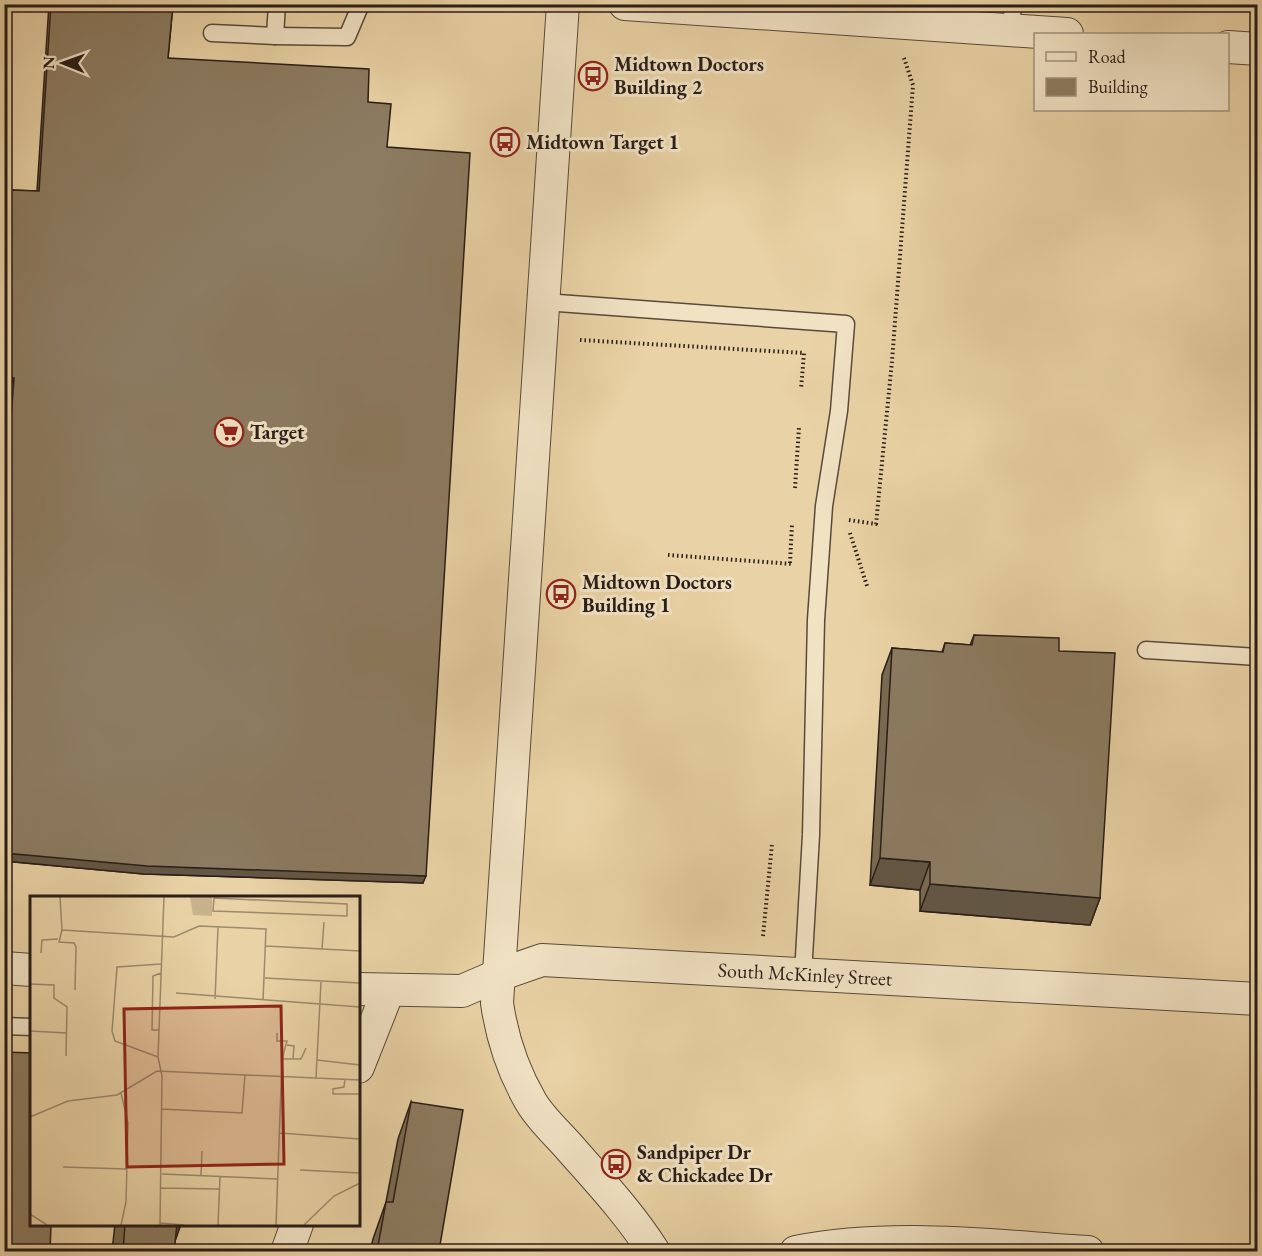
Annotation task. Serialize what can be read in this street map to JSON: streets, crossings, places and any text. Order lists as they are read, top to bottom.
{
  "streets": {
    "street": ["South McKinley Street"]
  },
  "places": {
    "bus stop": [
      "Midtown Doctors Building 2",
      "Midtown Target 1",
      "Midtown Doctors Building 1",
      "Sandpiper Dr & Chickadee Dr"
    ],
    "supermarket": ["Target"]
  },
  "legend": ["Road", "Building"],
  "north": "left"
}
